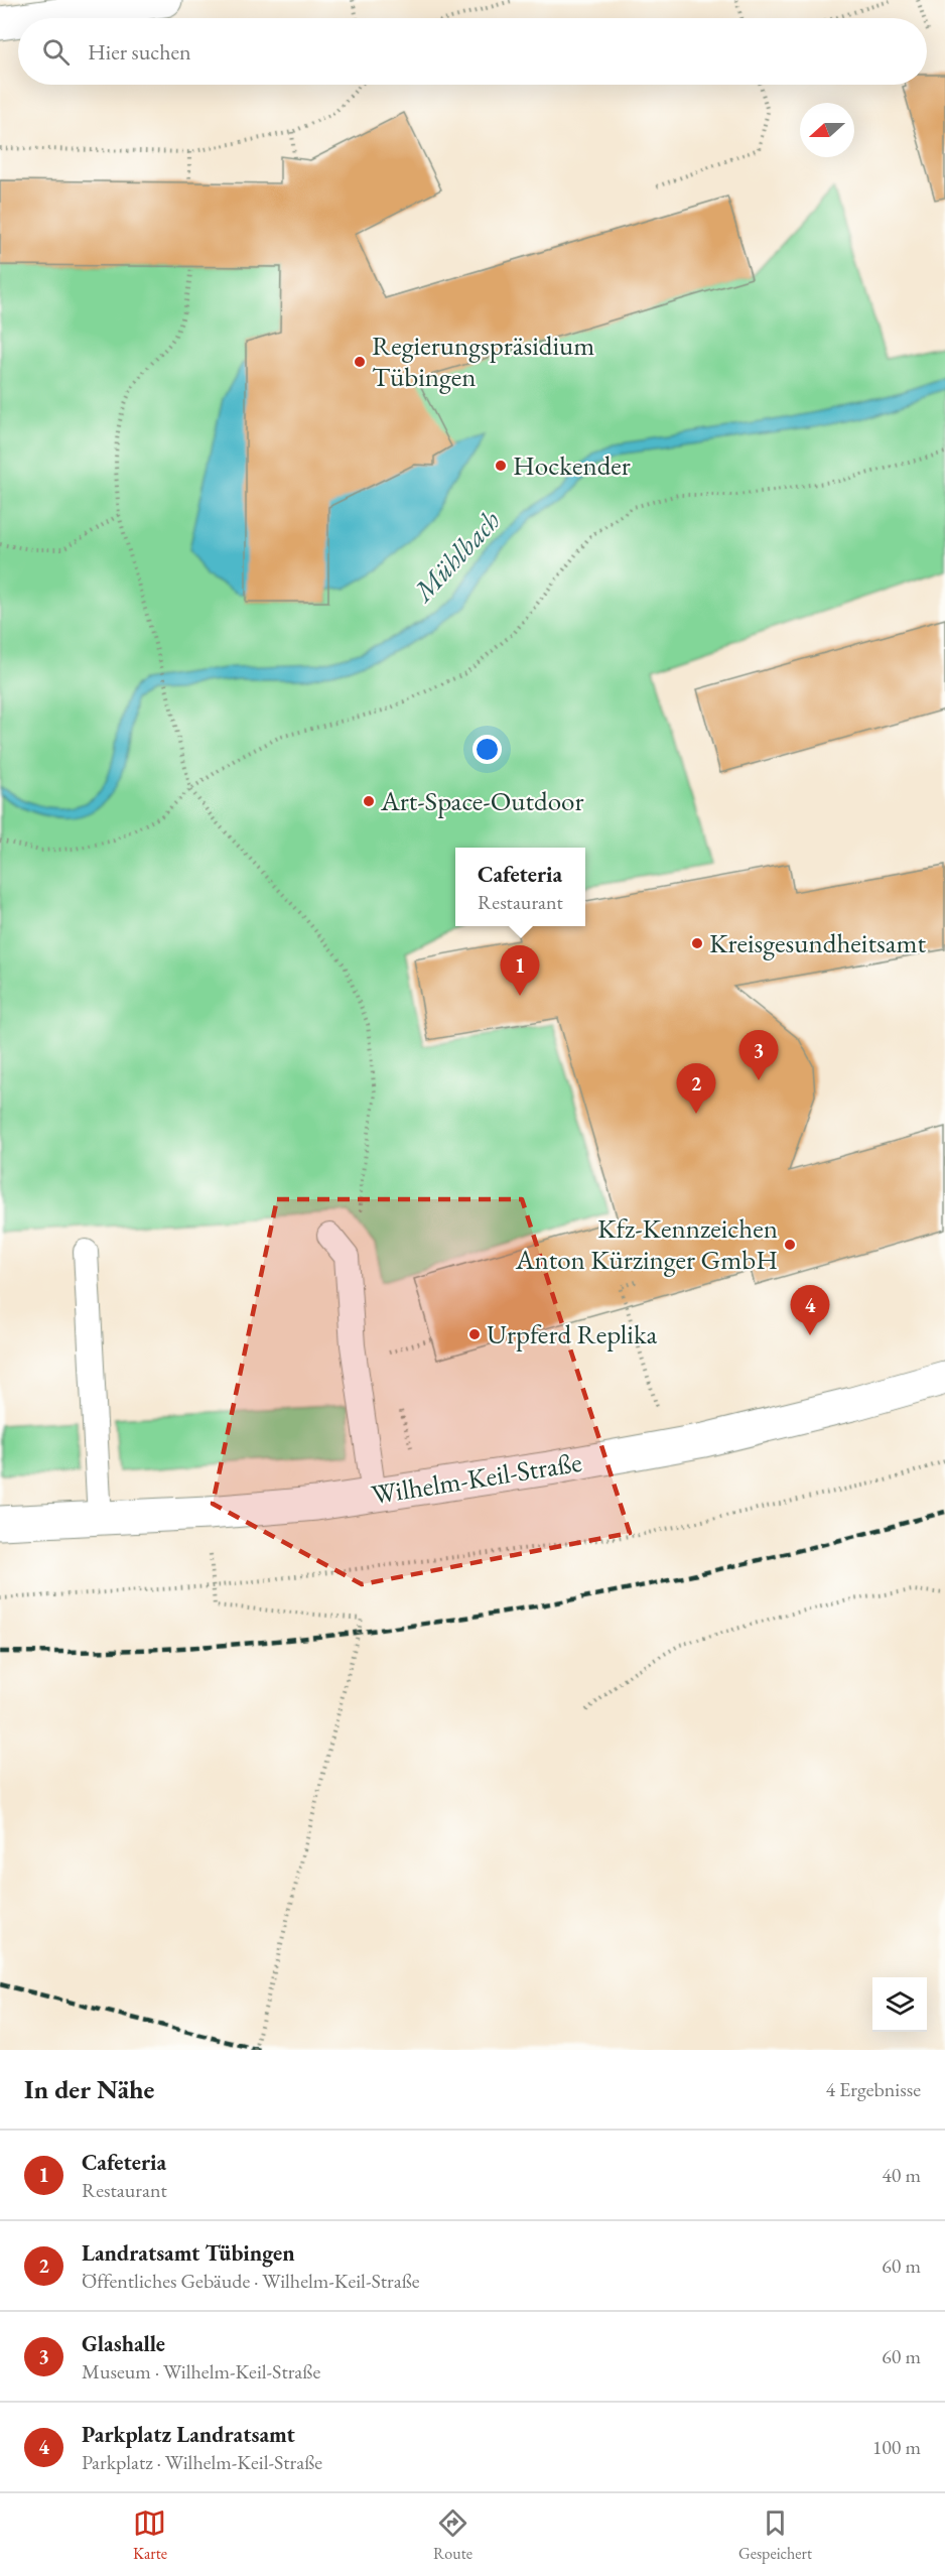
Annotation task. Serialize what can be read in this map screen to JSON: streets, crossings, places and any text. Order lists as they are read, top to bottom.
{
  "streets": {
    "street": ["Wilhelm-Keil-Straße"]
  },
  "water": ["Mühlbach"],
  "places": [
    "Regierungspräsidium Tübingen",
    "Hockender",
    "Art-Space-Outdoor",
    "Kreisgesundheitsamt",
    "Kfz-Kennzeichen Anton Kürzinger GmbH",
    "Urpferd Replika"
  ],
  "north": "left",
  "page": {
    "search": "Hier suchen",
    "popup": ["Cafeteria", "Restaurant"],
    "pins": [
      "1",
      "3",
      "2",
      "4"
    ],
    "heading": ["In der Nähe", "4 Ergebnisse"],
    "list": [
      {
        "mark": "1",
        "name": "Cafeteria",
        "note": "Restaurant",
        "value": "40 m"
      },
      {
        "mark": "2",
        "name": "Landratsamt Tübingen",
        "note": "Öffentliches Gebäude · Wilhelm-Keil-Straße",
        "value": "60 m"
      },
      {
        "mark": "3",
        "name": "Glashalle",
        "note": "Museum · Wilhelm-Keil-Straße",
        "value": "60 m"
      },
      {
        "mark": "4",
        "name": "Parkplatz Landratsamt",
        "note": "Parkplatz · Wilhelm-Keil-Straße",
        "value": "100 m"
      }
    ],
    "nav": ["Karte", "Route", "Gespeichert"]
  }
}
